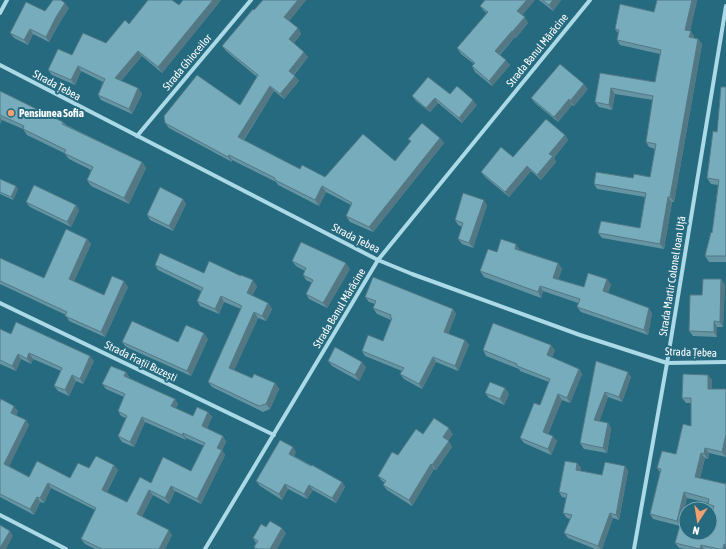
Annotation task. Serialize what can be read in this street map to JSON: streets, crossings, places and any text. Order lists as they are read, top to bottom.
{
  "streets": {
    "street": [
      "Strada Banul Mărăcine",
      "Strada Ghioceilor",
      "Strada Țebea",
      "Strada Martir Colonel Ioan Uță",
      "Strada Frații Buzești"
    ]
  },
  "crossings": [
    ["Strada Banul Mărăcine", "Strada Țebea"],
    ["Strada Banul Mărăcine", "Strada Frații Buzești"],
    ["Strada Ghioceilor", "Strada Țebea"],
    ["Strada Țebea", "Strada Martir Colonel Ioan Uță"]
  ],
  "places": ["Pensiunea Sofia"],
  "north": "bottom"
}
